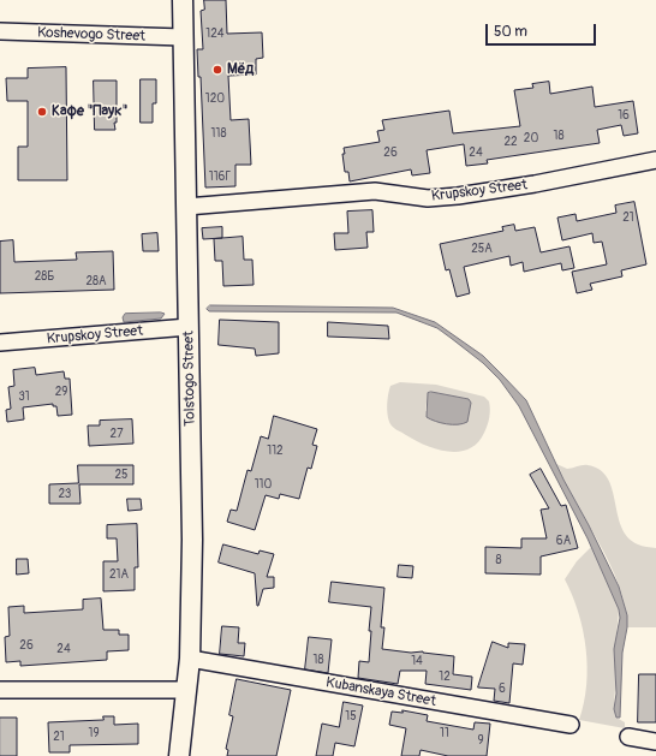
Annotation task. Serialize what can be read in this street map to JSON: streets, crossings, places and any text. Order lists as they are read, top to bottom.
{
  "streets": {
    "main road": ["Tolstogo Street"],
    "street": ["Koshevogo Street", "Krupskoy Street", "Kubanskaya Street"]
  },
  "crossings": [
    ["Koshevogo Street", "Tolstogo Street"],
    ["Krupskoy Street", "Tolstogo Street"],
    ["Tolstogo Street", "Kubanskaya Street"]
  ],
  "places": ["Мёд", "Кафе \"Паук\""],
  "house_numbers": [
    "124",
    "120",
    "16",
    "118",
    "18",
    "20",
    "22",
    "26",
    "24",
    "116Г",
    "21",
    "25А",
    "28Б",
    "28А",
    "29",
    "31",
    "27",
    "112",
    "25",
    "110",
    "23",
    "6А",
    "8",
    "21А",
    "26",
    "24",
    "18",
    "14",
    "12",
    "6",
    "15",
    "19",
    "11",
    "21",
    "9"
  ],
  "scale_bar": "50 m"
}
